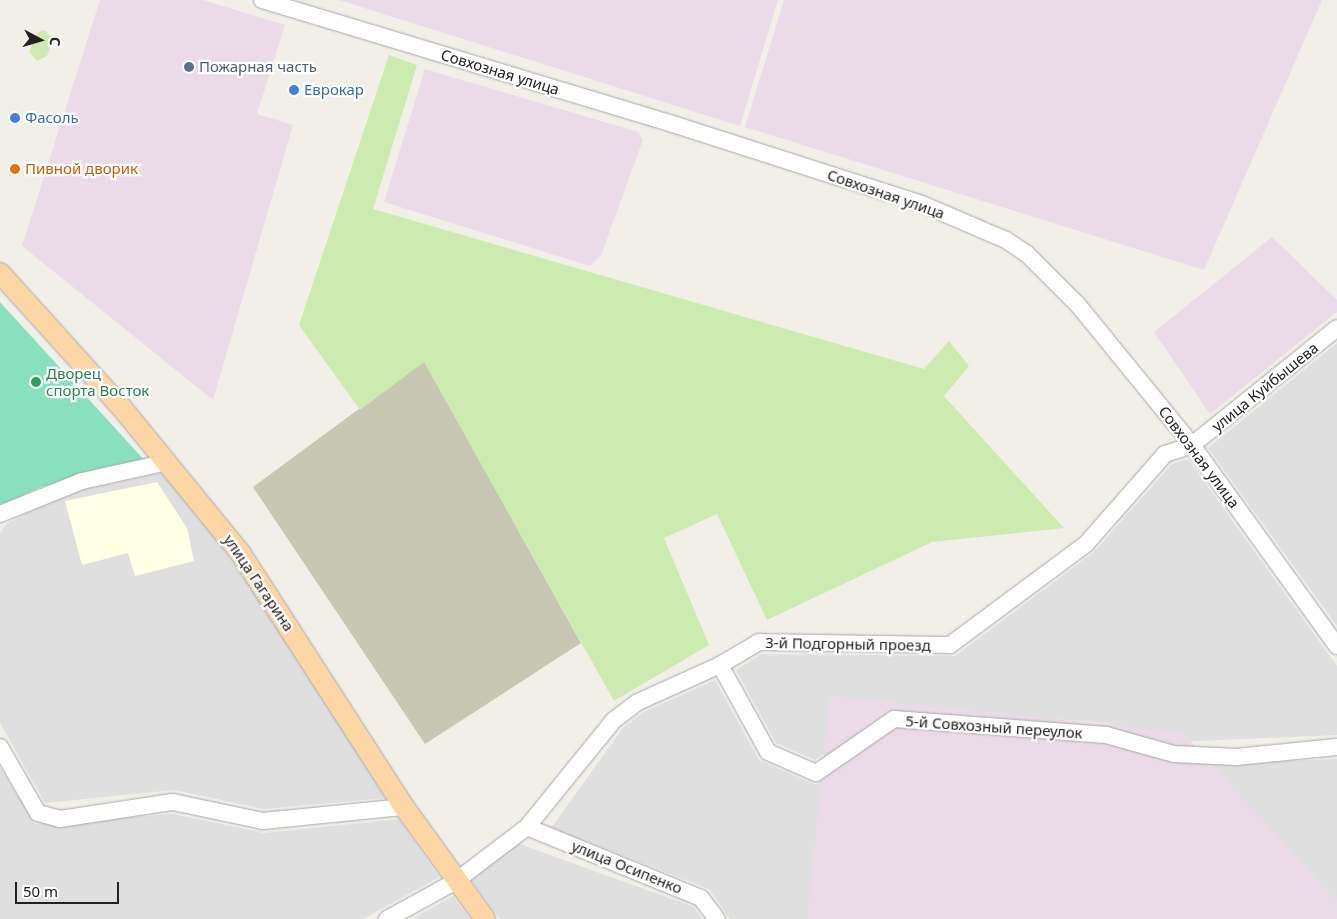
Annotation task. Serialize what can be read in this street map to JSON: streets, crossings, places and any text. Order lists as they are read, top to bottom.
{
  "streets": {
    "main road": ["улица Гагарина"],
    "street": [
      "Совхозная улица",
      "улица Куйбышева",
      "3-й Подгорный проезд",
      "5-й Совхозный переулок",
      "улица Осипенко"
    ]
  },
  "crossings": [
    ["Совхозная улица", "улица Куйбышева"],
    ["Совхозная улица", "3-й Подгорный проезд"],
    ["улица Куйбышева", "3-й Подгорный проезд"],
    ["улица Гагарина", "3-й Подгорный проезд"],
    ["3-й Подгорный проезд", "5-й Совхозный переулок"],
    ["3-й Подгорный проезд", "улица Осипенко"]
  ],
  "places": [
    "Пожарная часть",
    "Еврокар",
    "Фасоль",
    "Пивной дворик",
    "Дворец спорта Восток"
  ],
  "scale_bar": "50 m",
  "north": "right"
}
